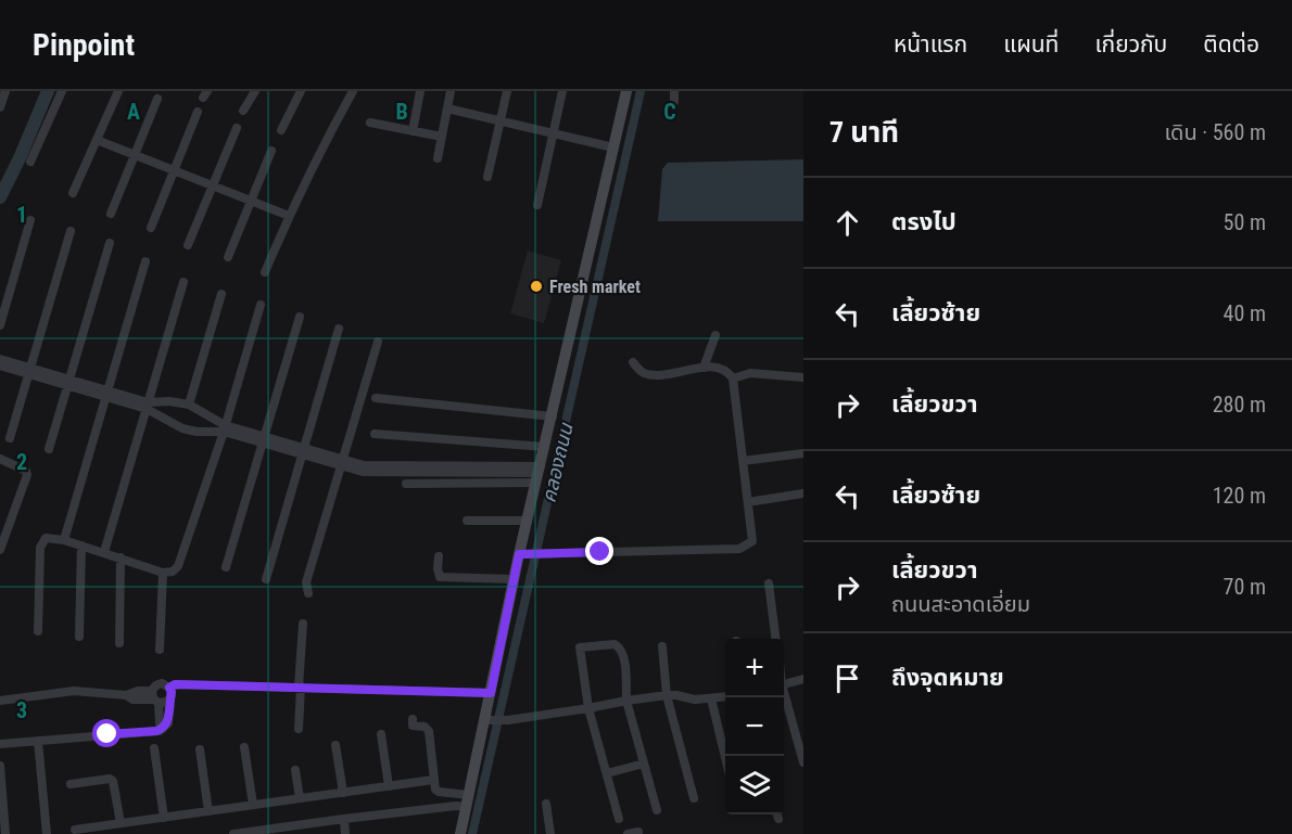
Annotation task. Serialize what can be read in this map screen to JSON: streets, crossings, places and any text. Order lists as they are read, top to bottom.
{
  "water": ["คลองถนน"],
  "places": ["Fresh market"],
  "page": {
    "header": "Pinpoint",
    "nav": [
      "หน้าแรก",
      "แผนที่",
      "เกี่ยวกับ",
      "ติดต่อ"
    ],
    "heading": ["7 นาที", "เดิน · 560 m"],
    "list": [
      ["ตรงไป", "50 m"],
      ["เลี้ยวซ้าย", "40 m"],
      ["เลี้ยวขวา", "280 m"],
      ["เลี้ยวซ้าย", "120 m"],
      ["เลี้ยวขวา", "ถนนสะอาดเอี่ยม", "70 m"],
      "ถึงจุดหมาย"
    ],
    "map_buttons": ["+", "−"]
  },
  "grid": {
    "columns": ["A", "B", "C"],
    "rows": ["1", "2", "3"]
  }
}
